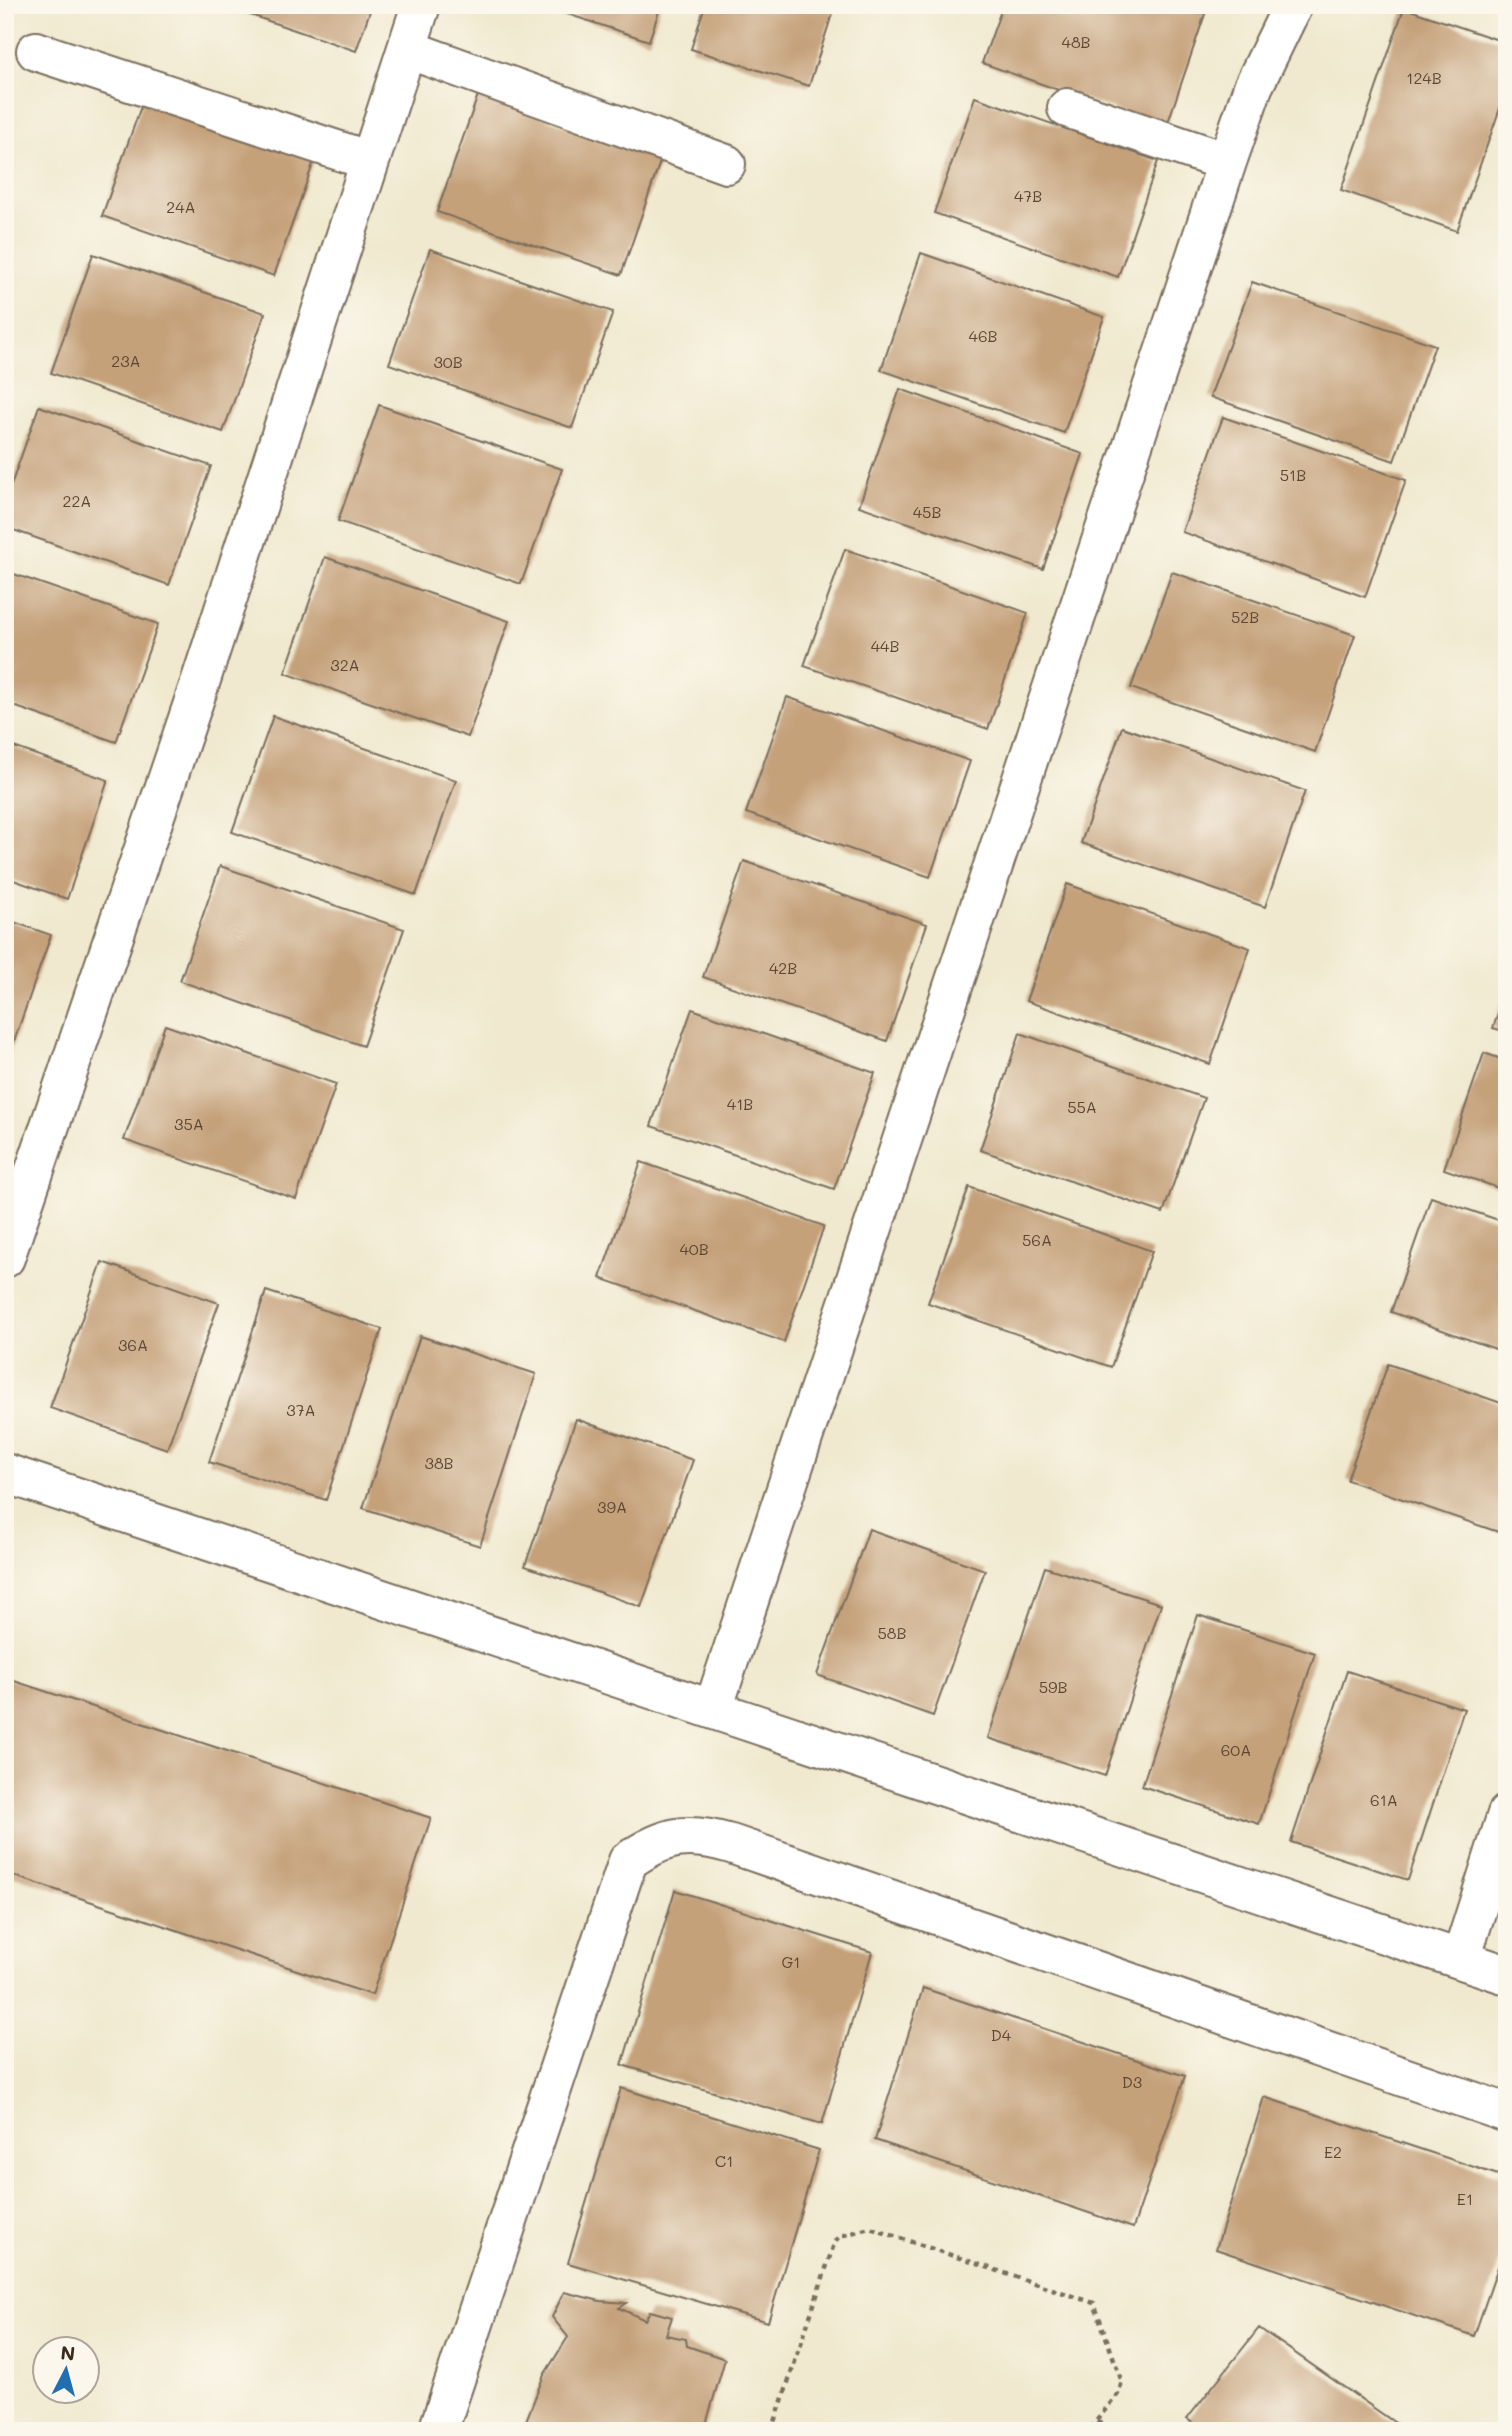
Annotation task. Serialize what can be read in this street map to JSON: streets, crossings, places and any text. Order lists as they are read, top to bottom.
{
  "house_numbers": [
    "48B",
    "124B",
    "47B",
    "24A",
    "46B",
    "23A",
    "30B",
    "51B",
    "22A",
    "45B",
    "52B",
    "44B",
    "32A",
    "42B",
    "41B",
    "55A",
    "35A",
    "56A",
    "40B",
    "36A",
    "37A",
    "38B",
    "39A",
    "58B",
    "59B",
    "60A",
    "61A",
    "G1",
    "D4",
    "D3",
    "E2",
    "C1",
    "E1"
  ],
  "north": "top"
}
